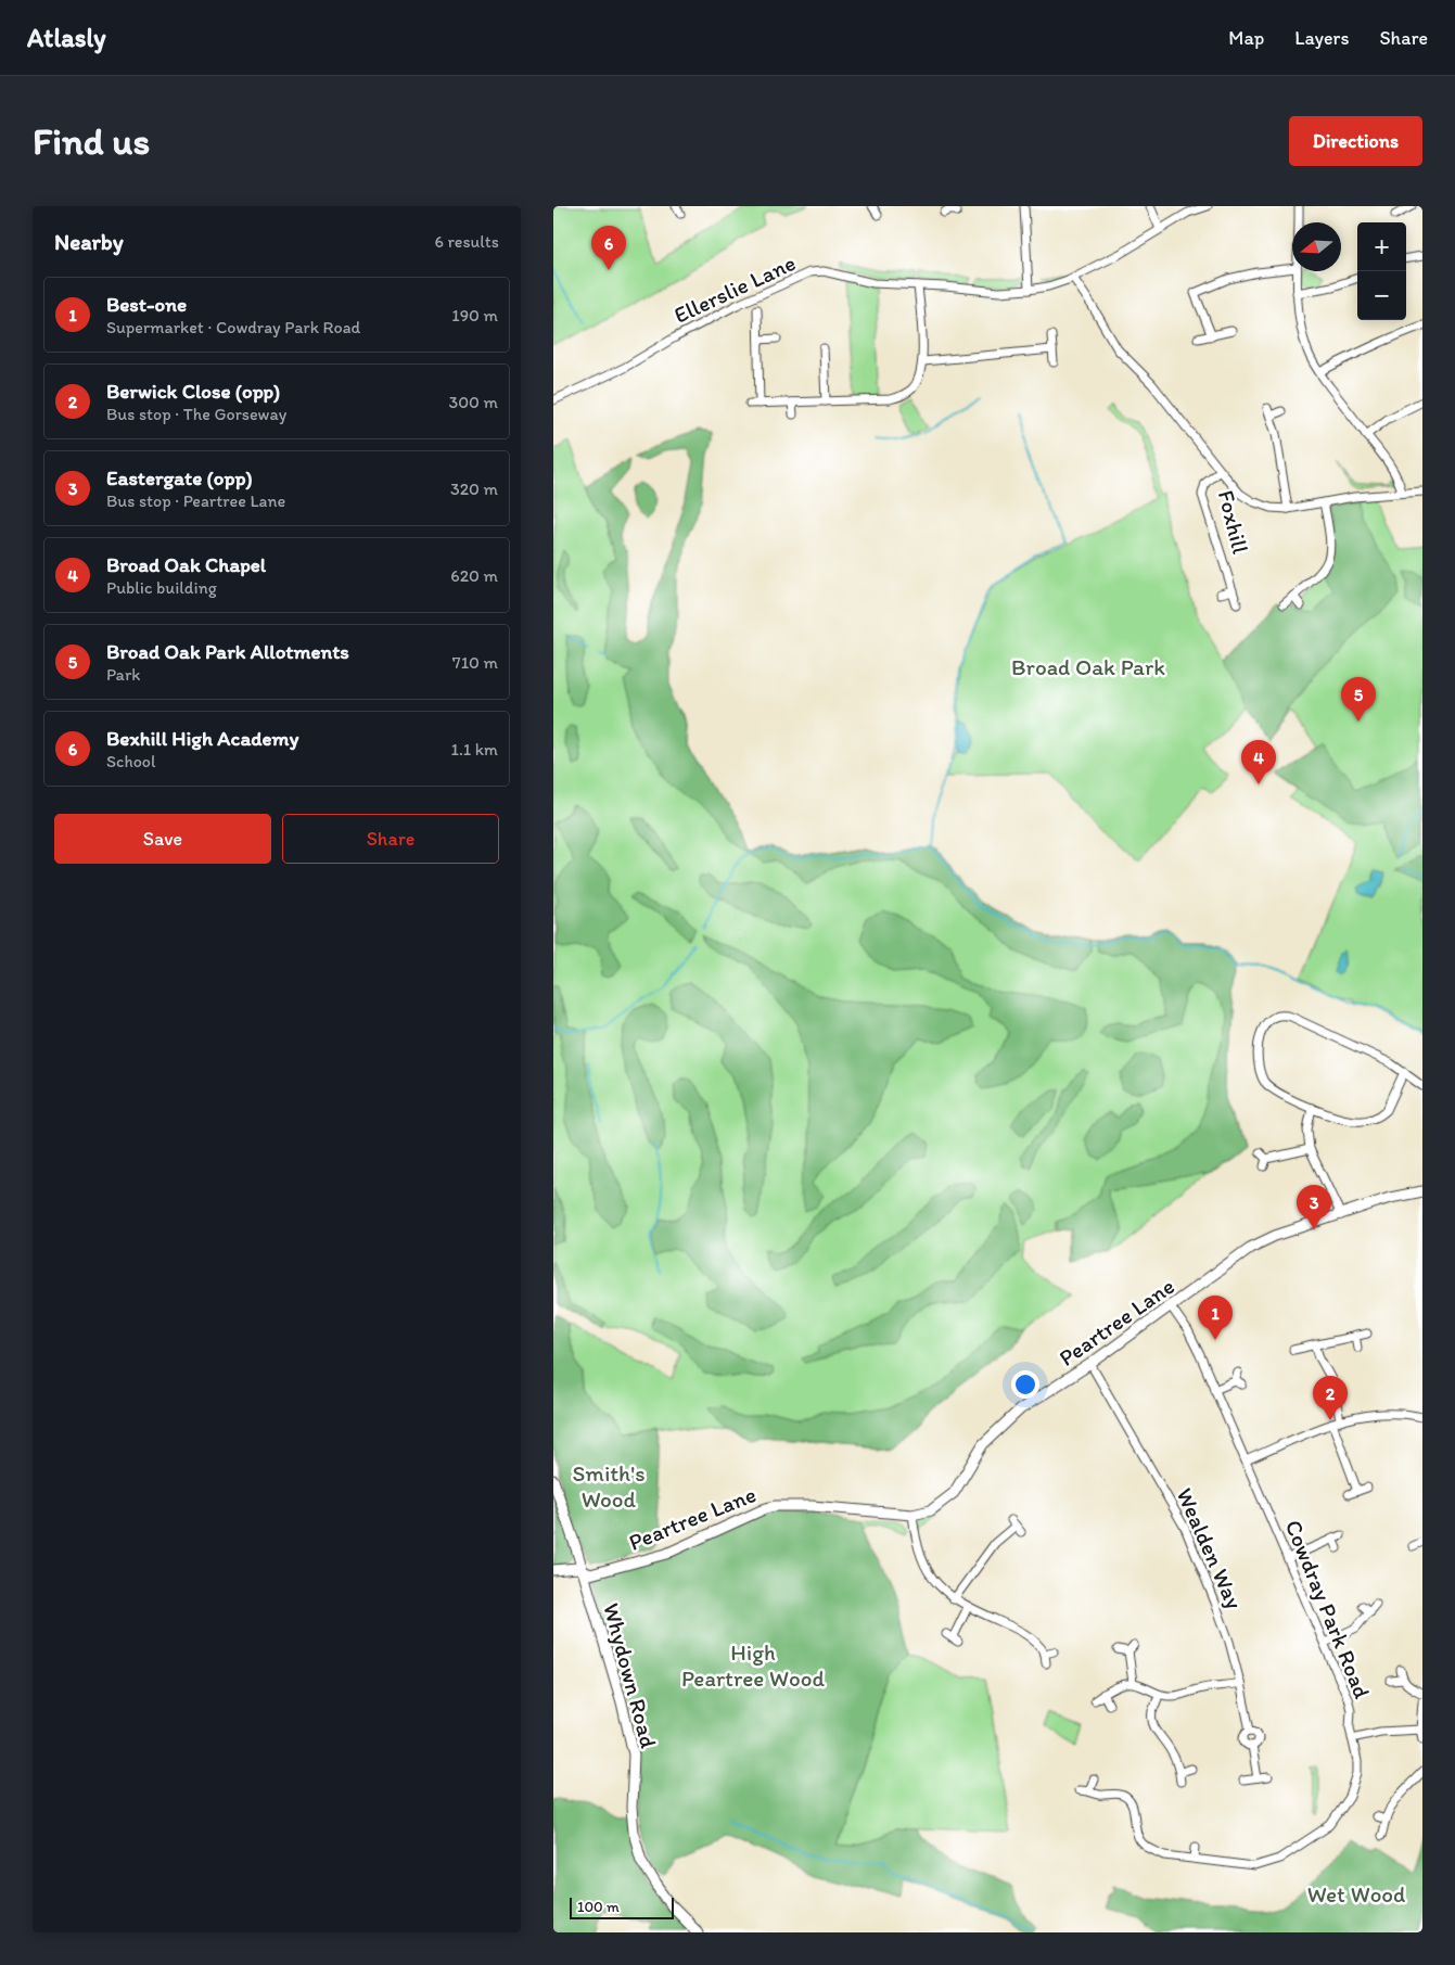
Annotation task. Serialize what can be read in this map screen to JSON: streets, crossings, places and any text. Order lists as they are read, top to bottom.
{
  "streets": {
    "street": [
      "Ellerslie Lane",
      "Foxhill",
      "Peartree Lane",
      "Wealden Way",
      "Cowdray Park Road",
      "Whydown Road"
    ]
  },
  "crossings": [
    ["Peartree Lane", "Wealden Way"],
    ["Peartree Lane", "Cowdray Park Road"],
    ["Peartree Lane", "Whydown Road"]
  ],
  "parks": [
    "Broad Oak Park",
    "Smith's Wood",
    "High Peartree Wood",
    "Wet Wood"
  ],
  "scale_bar": "100 m",
  "north": "left",
  "page": {
    "header": "Atlasly",
    "nav": ["Map", "Layers", "Share"],
    "buttons": [
      "Directions",
      ["Save", "Share"]
    ],
    "title": "Find us",
    "heading": ["Nearby", "6 results"],
    "map_buttons": ["+", "−"],
    "pins": [
      "6",
      "5",
      "4",
      "3",
      "1",
      "2"
    ],
    "list": [
      {
        "mark": "1",
        "name": "Best-one",
        "note": "Supermarket · Cowdray Park Road",
        "value": "190 m"
      },
      {
        "mark": "2",
        "name": "Berwick Close (opp)",
        "note": "Bus stop · The Gorseway",
        "value": "300 m"
      },
      {
        "mark": "3",
        "name": "Eastergate (opp)",
        "note": "Bus stop · Peartree Lane",
        "value": "320 m"
      },
      {
        "mark": "4",
        "name": "Broad Oak Chapel",
        "note": "Public building",
        "value": "620 m"
      },
      {
        "mark": "5",
        "name": "Broad Oak Park Allotments",
        "note": "Park",
        "value": "710 m"
      },
      {
        "mark": "6",
        "name": "Bexhill High Academy",
        "note": "School",
        "value": "1.1 km"
      }
    ],
    "scale": "100 m"
  }
}
